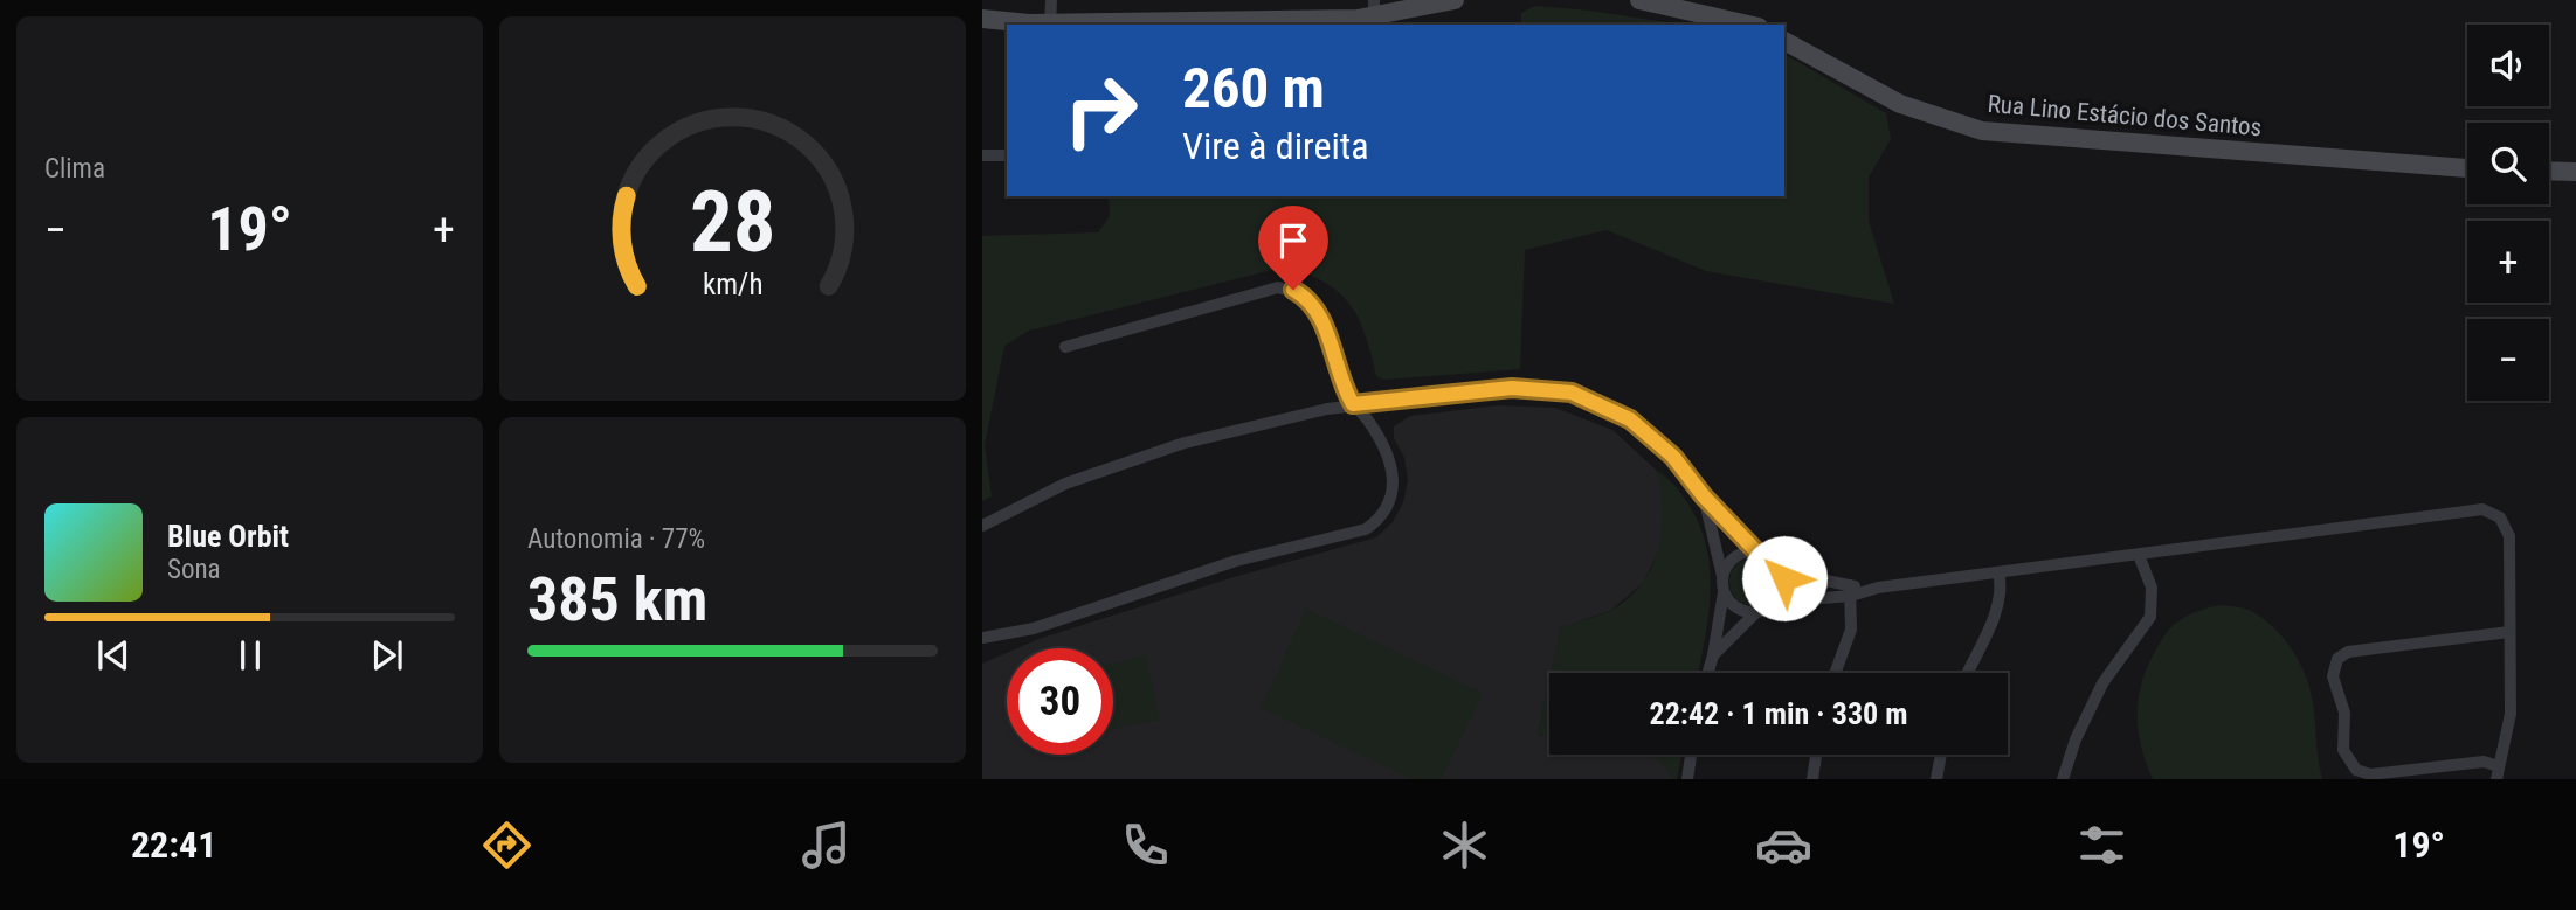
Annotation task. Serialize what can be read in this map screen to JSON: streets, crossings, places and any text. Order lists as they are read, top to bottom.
{
  "streets": {
    "main road": ["Rua Lino Estácio dos Santos"]
  },
  "page": {
    "tile": [
      "Clima",
      ["Autonomia · 77%", "385 km"]
    ],
    "map_buttons": ["+", "−"],
    "turn": ["260 m", "Vire à direita"],
    "heat": ["−", "19°", "+"],
    "song": ["Blue Orbit", "Sona"],
    "limit": "30",
    "trip": "22:42 · 1 min · 330 m",
    "tabs": ["22:41", "19°"],
    "gauge": ["28", "km/h"]
  }
}
